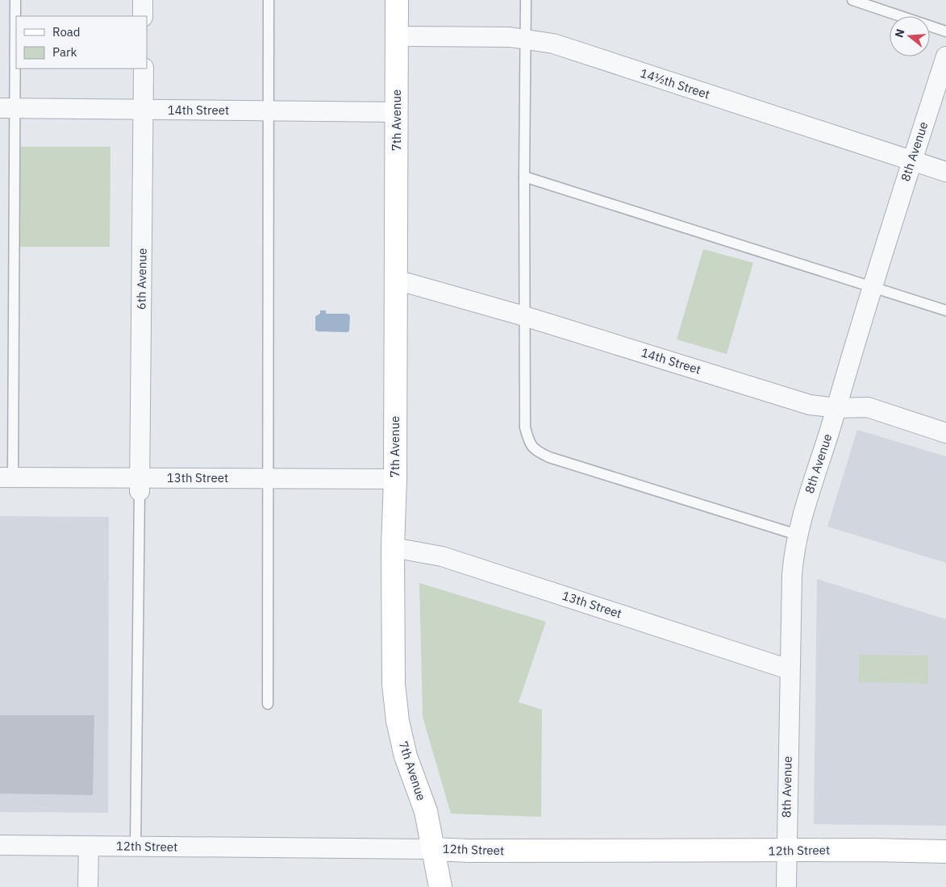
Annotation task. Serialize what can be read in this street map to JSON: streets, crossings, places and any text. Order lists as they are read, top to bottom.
{
  "streets": {
    "street": [
      "14½th Street",
      "14th Street",
      "7th Avenue",
      "8th Avenue",
      "6th Avenue",
      "13th Street",
      "12th Street"
    ]
  },
  "crossings": [
    ["14½th Street", "7th Avenue"],
    ["14½th Street", "8th Avenue"],
    ["14th Street", "7th Avenue"],
    ["14th Street", "8th Avenue"],
    ["14th Street", "6th Avenue"],
    ["7th Avenue", "13th Street"],
    ["7th Avenue", "12th Street"],
    ["8th Avenue", "13th Street"],
    ["8th Avenue", "12th Street"],
    ["6th Avenue", "13th Street"]
  ],
  "legend": ["Road", "Park"],
  "north": "left"
}
